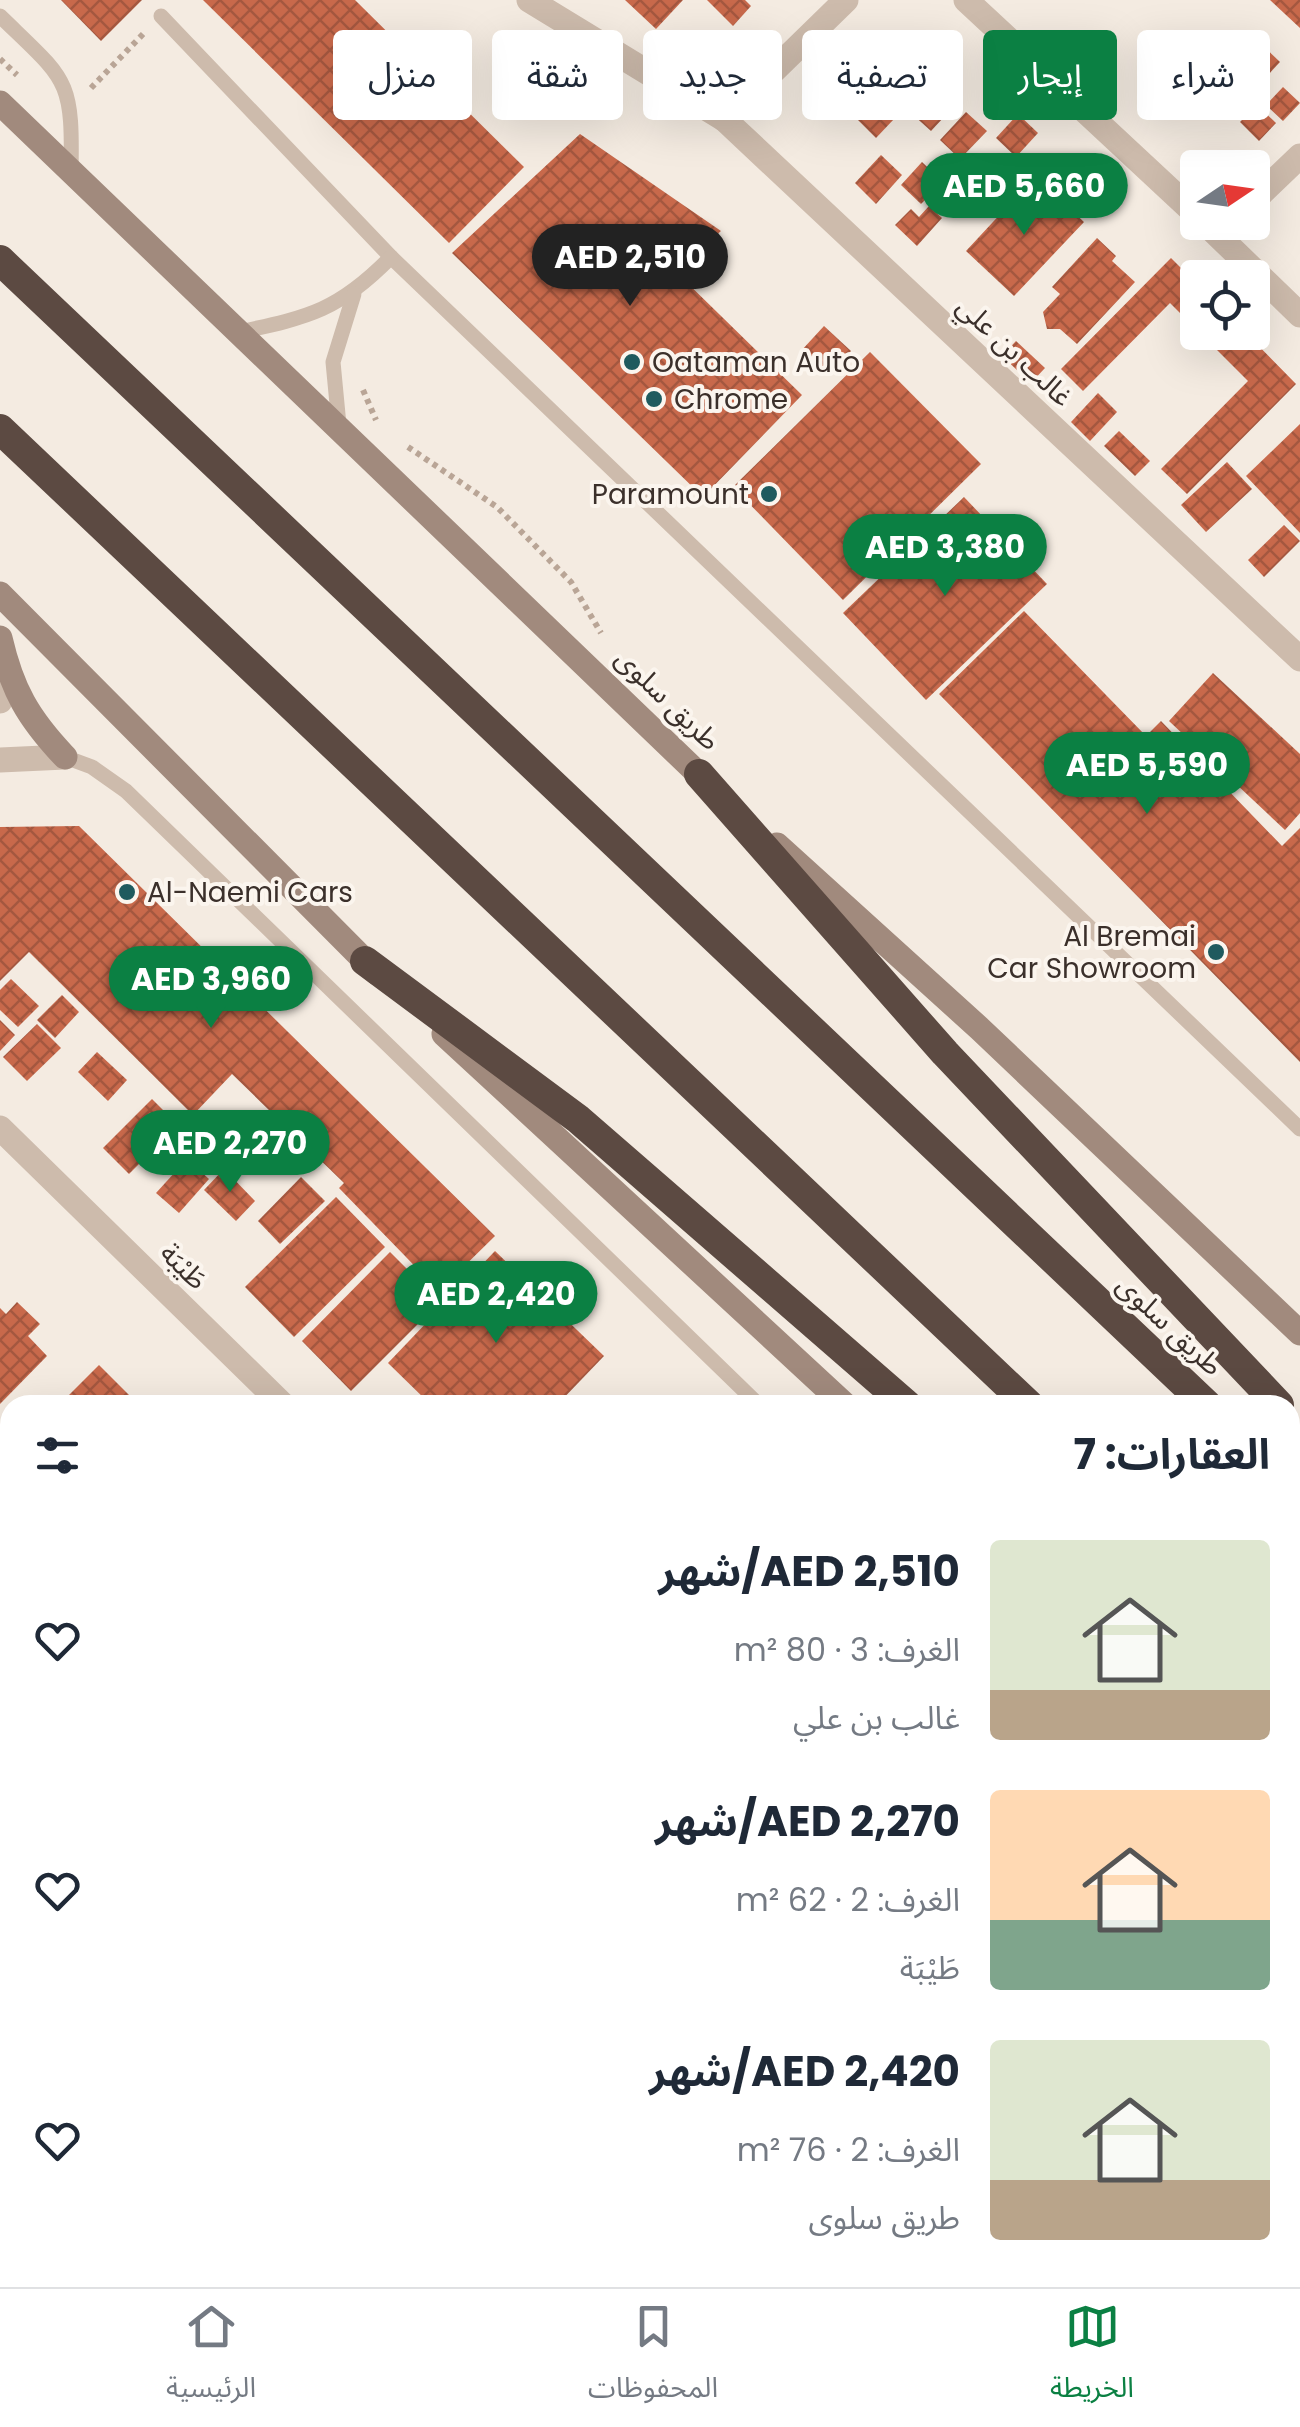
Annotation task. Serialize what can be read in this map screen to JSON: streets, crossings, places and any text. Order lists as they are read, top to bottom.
{
  "streets": {
    "highway": ["طريق سلوى"],
    "street": ["غالب بن علي", "طَيْبَة"]
  },
  "places": [
    "Oataman Auto",
    "Chrome",
    "Paramount",
    "Al-Naemi Cars",
    "Al Bremai Car Showroom"
  ],
  "north": "right",
  "page": {
    "chip": [
      "شراء",
      "إيجار",
      "تصفية",
      "جديد",
      "شقة",
      "منزل"
    ],
    "price": [
      "AED 5,660",
      "AED 2,510",
      "AED 3,380",
      "AED 5,590",
      "AED 3,960",
      "AED 2,270",
      "AED 2,420"
    ],
    "heading": "العقارات: 7",
    "list": [
      {
        "name": "AED 2,510/شهر",
        "note": "الغرف: 3 · 80 m² · غالب بن علي"
      },
      {
        "name": "AED 2,270/شهر",
        "note": "الغرف: 2 · 62 m² · طَيْبَة"
      },
      {
        "name": "AED 2,420/شهر",
        "note": "الغرف: 2 · 76 m² · طريق سلوى"
      }
    ],
    "tabs": ["الخريطة", "المحفوظات", "الرئيسية"]
  }
}
